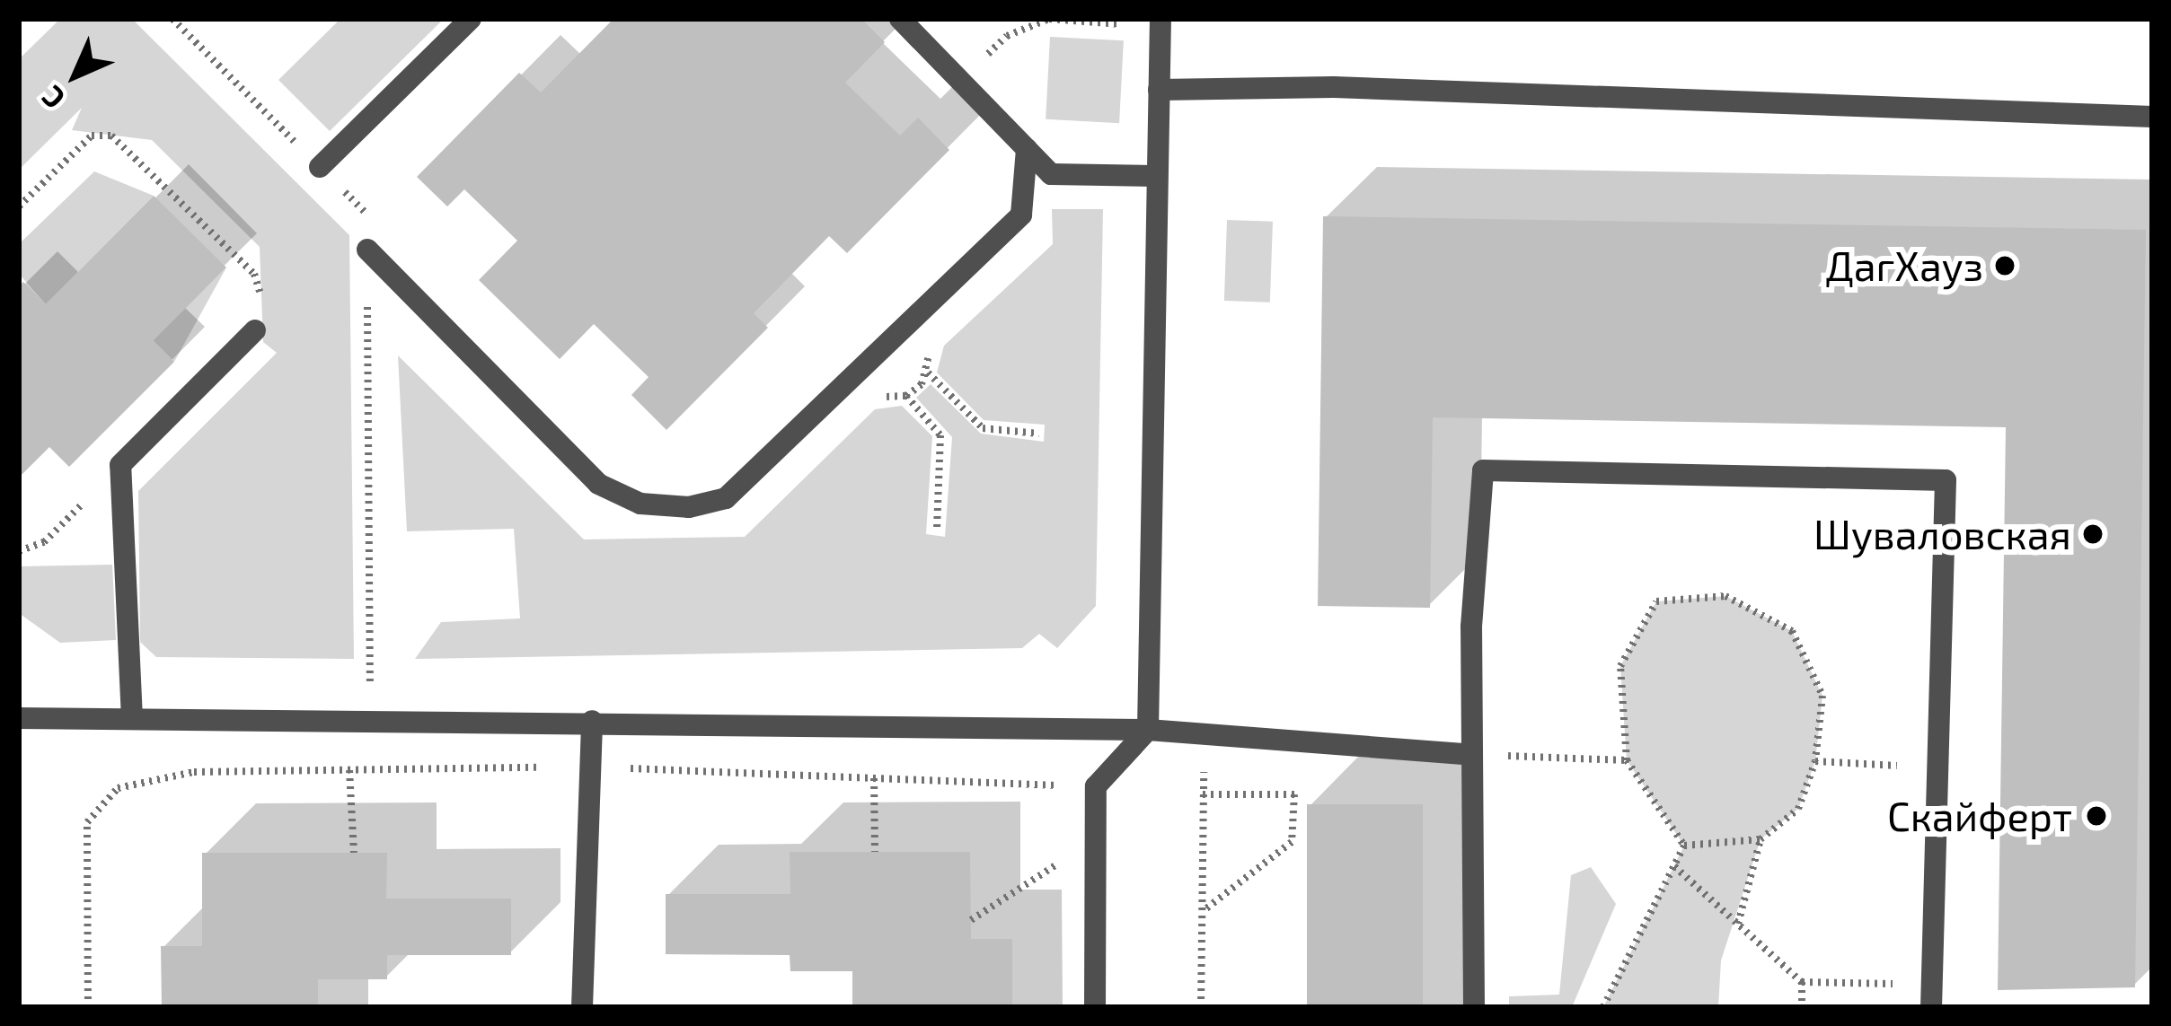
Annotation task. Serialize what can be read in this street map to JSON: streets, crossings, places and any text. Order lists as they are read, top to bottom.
{
  "places": ["ДагХауз", "Шуваловская", "Скайферт"],
  "north": "bottom left"
}
